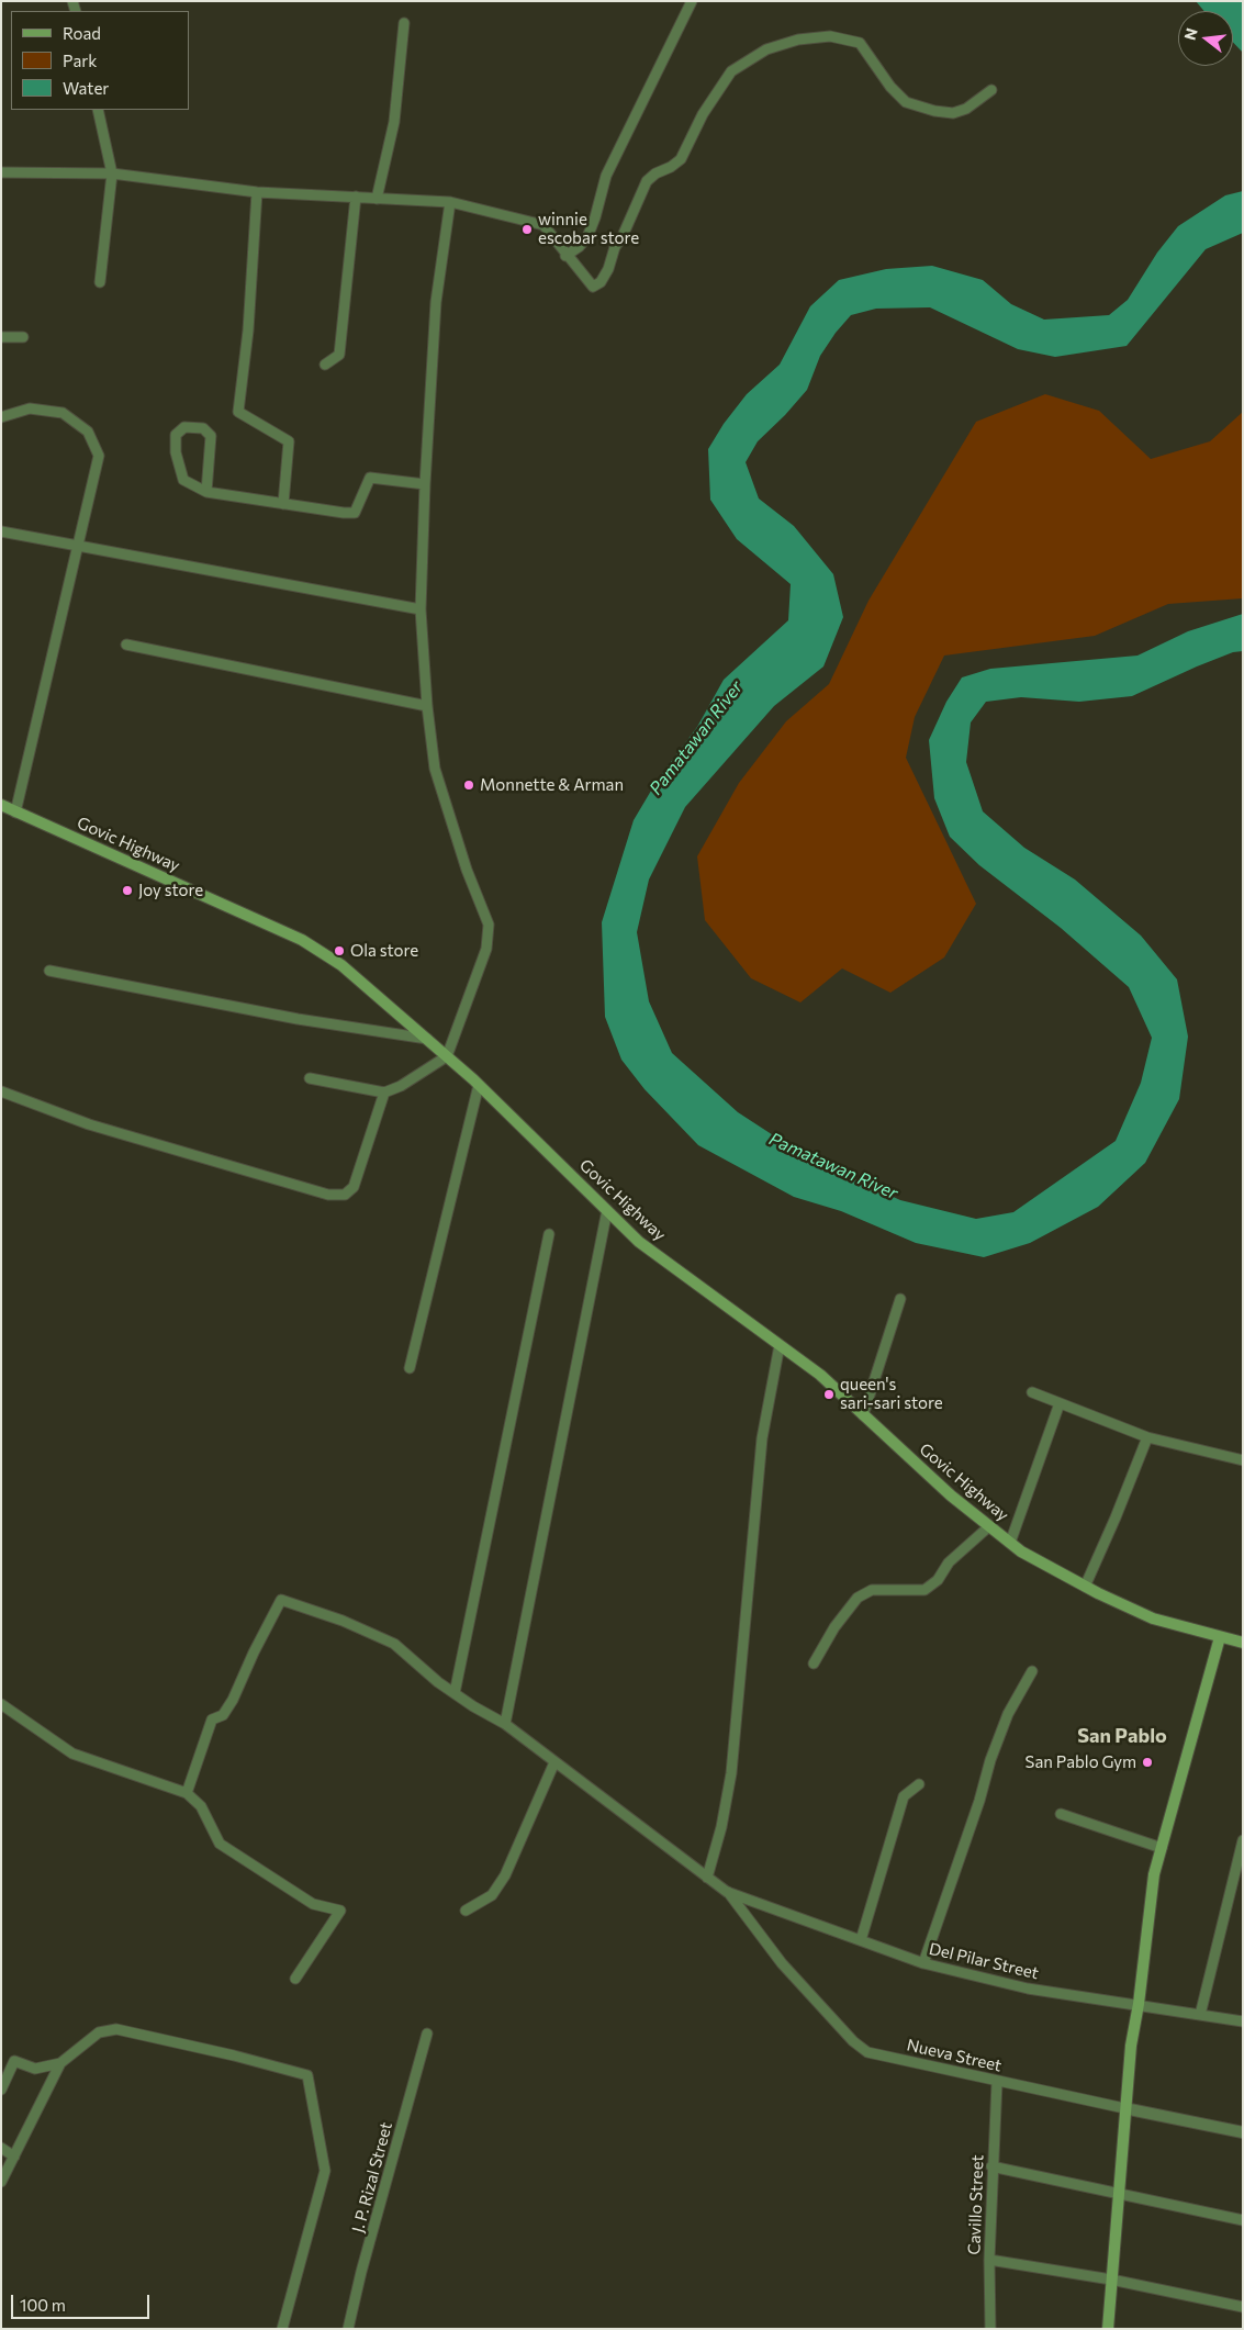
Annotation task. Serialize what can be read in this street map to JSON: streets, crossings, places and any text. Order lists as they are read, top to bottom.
{
  "streets": {
    "main road": ["Govic Highway"],
    "street": [
      "Del Pilar Street",
      "Nueva Street",
      "J. P. Rizal Street",
      "Cavillo Street"
    ]
  },
  "crossings": [
    ["Del Pilar Street", "Nueva Street"],
    ["Nueva Street", "Cavillo Street"]
  ],
  "districts": ["San Pablo"],
  "water": ["Pamatawan River"],
  "places": [
    "winnie escobar store",
    "Monnette & Arman",
    "Joy store",
    "Ola store",
    "queen's sari-sari store",
    "San Pablo Gym"
  ],
  "legend": ["Road", "Park", "Water"],
  "scale_bar": "100 m",
  "north": "left"
}
